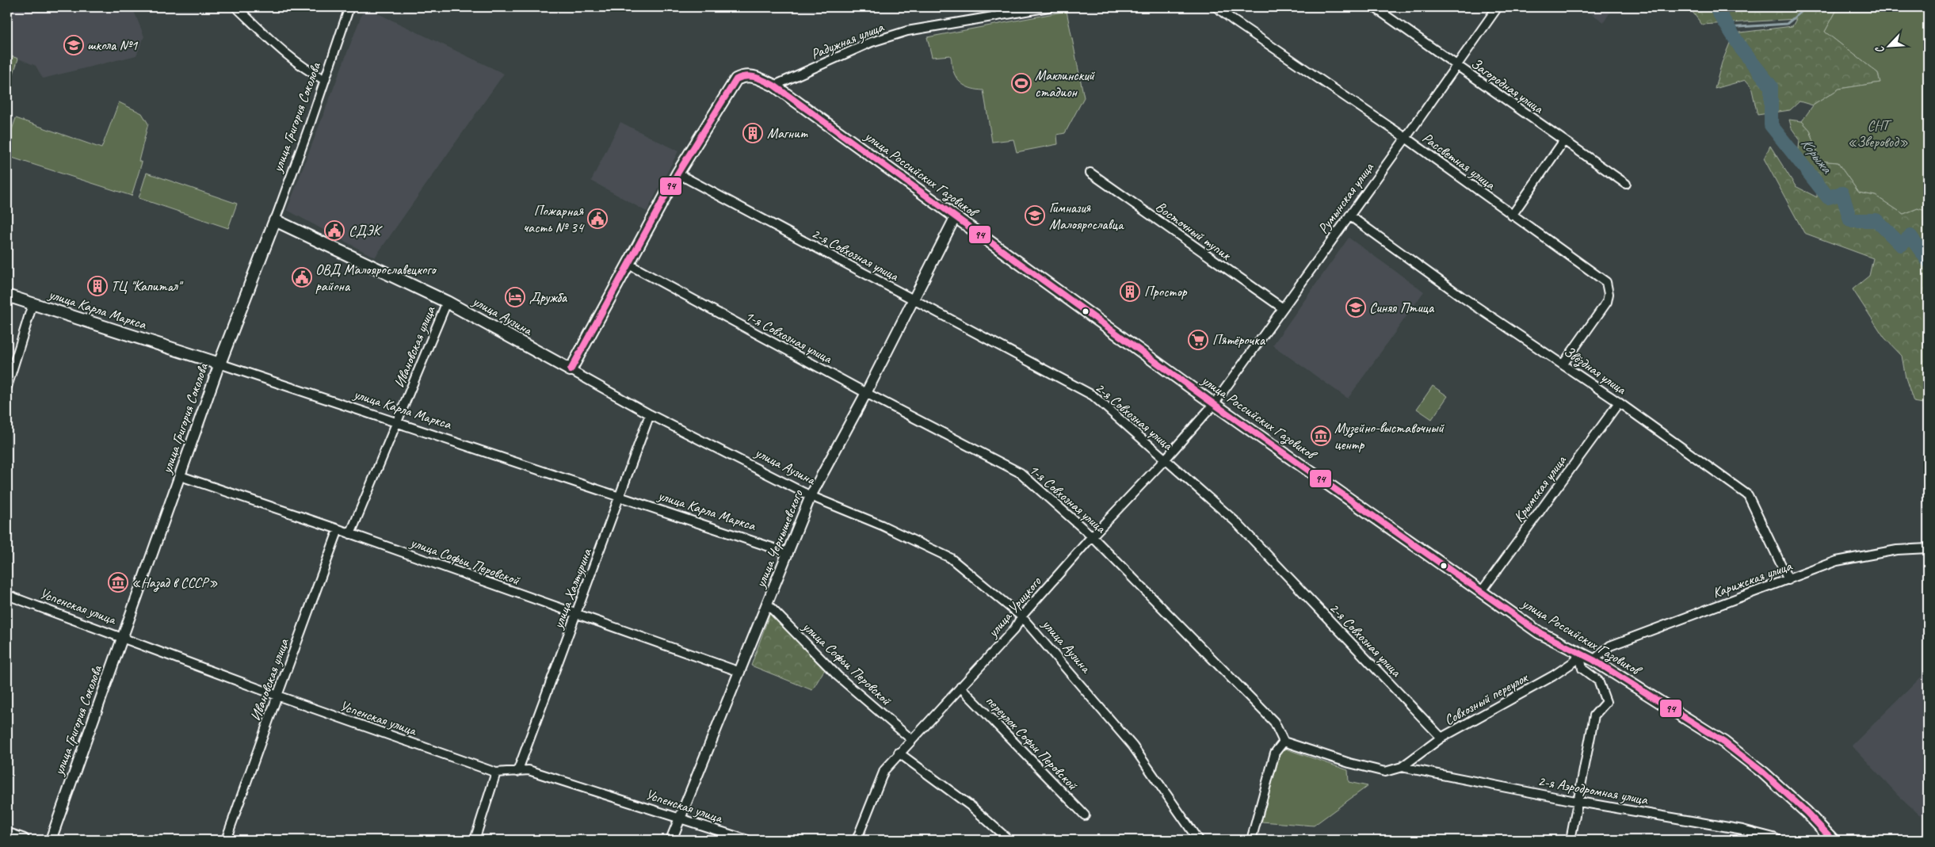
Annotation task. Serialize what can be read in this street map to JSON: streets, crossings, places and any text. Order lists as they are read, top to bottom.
{
  "streets": {
    "main road": [
      "улица Григория Соколова",
      "улица Российских Газовиков",
      "улица Карла Маркса",
      "улица Аузина"
    ],
    "street": [
      "Радужная улица",
      "Загородная улица",
      "Рассветная улица",
      "Румынская улица",
      "Восточный тупик",
      "2-я Совхозная улица",
      "1-я Совхозная улица",
      "Ивановская улица",
      "Звёздная улица",
      "Крымская улица",
      "улица Чернышевского",
      "улица Софьи Перовской",
      "Карижская улица",
      "улица Халтурина",
      "Успенская улица",
      "улица Урицкого",
      "Совхозный переулок",
      "переулок Софьи Перовской",
      "2-я Аэродромная улица"
    ]
  },
  "crossings": [
    ["Радужная улица", "улица Российских Газовиков"],
    ["Загородная улица", "Румынская улица"],
    ["улица Григория Соколова", "улица Карла Маркса"],
    ["улица Григория Соколова", "улица Аузина"],
    ["улица Григория Соколова", "улица Софьи Перовской"],
    ["улица Григория Соколова", "Успенская улица"],
    ["Рассветная улица", "Румынская улица"],
    ["Рассветная улица", "Звёздная улица"],
    ["улица Российских Газовиков", "Румынская улица"],
    ["улица Российских Газовиков", "2-я Совхозная улица"],
    ["улица Российских Газовиков", "Крымская улица"],
    ["улица Российских Газовиков", "улица Чернышевского"],
    ["улица Российских Газовиков", "Карижская улица"],
    ["улица Российских Газовиков", "улица Урицкого"],
    ["улица Российских Газовиков", "Совхозный переулок"],
    ["Румынская улица", "Восточный тупик"],
    ["Румынская улица", "Звёздная улица"],
    ["Румынская улица", "улица Урицкого"],
    ["2-я Совхозная улица", "улица Чернышевского"],
    ["2-я Совхозная улица", "улица Урицкого"],
    ["2-я Совхозная улица", "Совхозный переулок"],
    ["улица Карла Маркса", "Ивановская улица"],
    ["улица Карла Маркса", "улица Чернышевского"],
    ["улица Карла Маркса", "улица Халтурина"],
    ["улица Аузина", "Ивановская улица"],
    ["улица Аузина", "улица Чернышевского"],
    ["улица Аузина", "улица Халтурина"],
    ["улица Аузина", "улица Урицкого"],
    ["1-я Совхозная улица", "улица Чернышевского"],
    ["1-я Совхозная улица", "улица Урицкого"],
    ["Ивановская улица", "улица Софьи Перовской"],
    ["Ивановская улица", "Успенская улица"],
    ["Звёздная улица", "Крымская улица"],
    ["Звёздная улица", "Карижская улица"],
    ["улица Чернышевского", "улица Софьи Перовской"],
    ["улица Чернышевского", "Успенская улица"],
    ["улица Софьи Перовской", "улица Халтурина"],
    ["улица Софьи Перовской", "улица Урицкого"],
    ["улица Халтурина", "Успенская улица"],
    ["улица Урицкого", "переулок Софьи Перовской"],
    ["Совхозный переулок", "2-я Аэродромная улица"]
  ],
  "water": ["Корыжа"],
  "parks": ["СНТ «Зверовод»"],
  "places": {
    "school or university": ["школа №1", "Гимназия Малоярославца", "Синяя Птица"],
    "sports": ["Маклинский стадион"],
    "building": ["Магнит", "ТЦ \"Капитал\"", "Простор"],
    "public building": ["Пожарная часть № 34", "СДЭК", "ОВД Малоярославецкого района"],
    "hotel": ["Дружба"],
    "supermarket": ["Пятёрочка"],
    "museum": ["Музейно-выставочный центр", "«Назад в СССР»"]
  },
  "lines": ["transit line 94"],
  "north": "bottom left"
}
